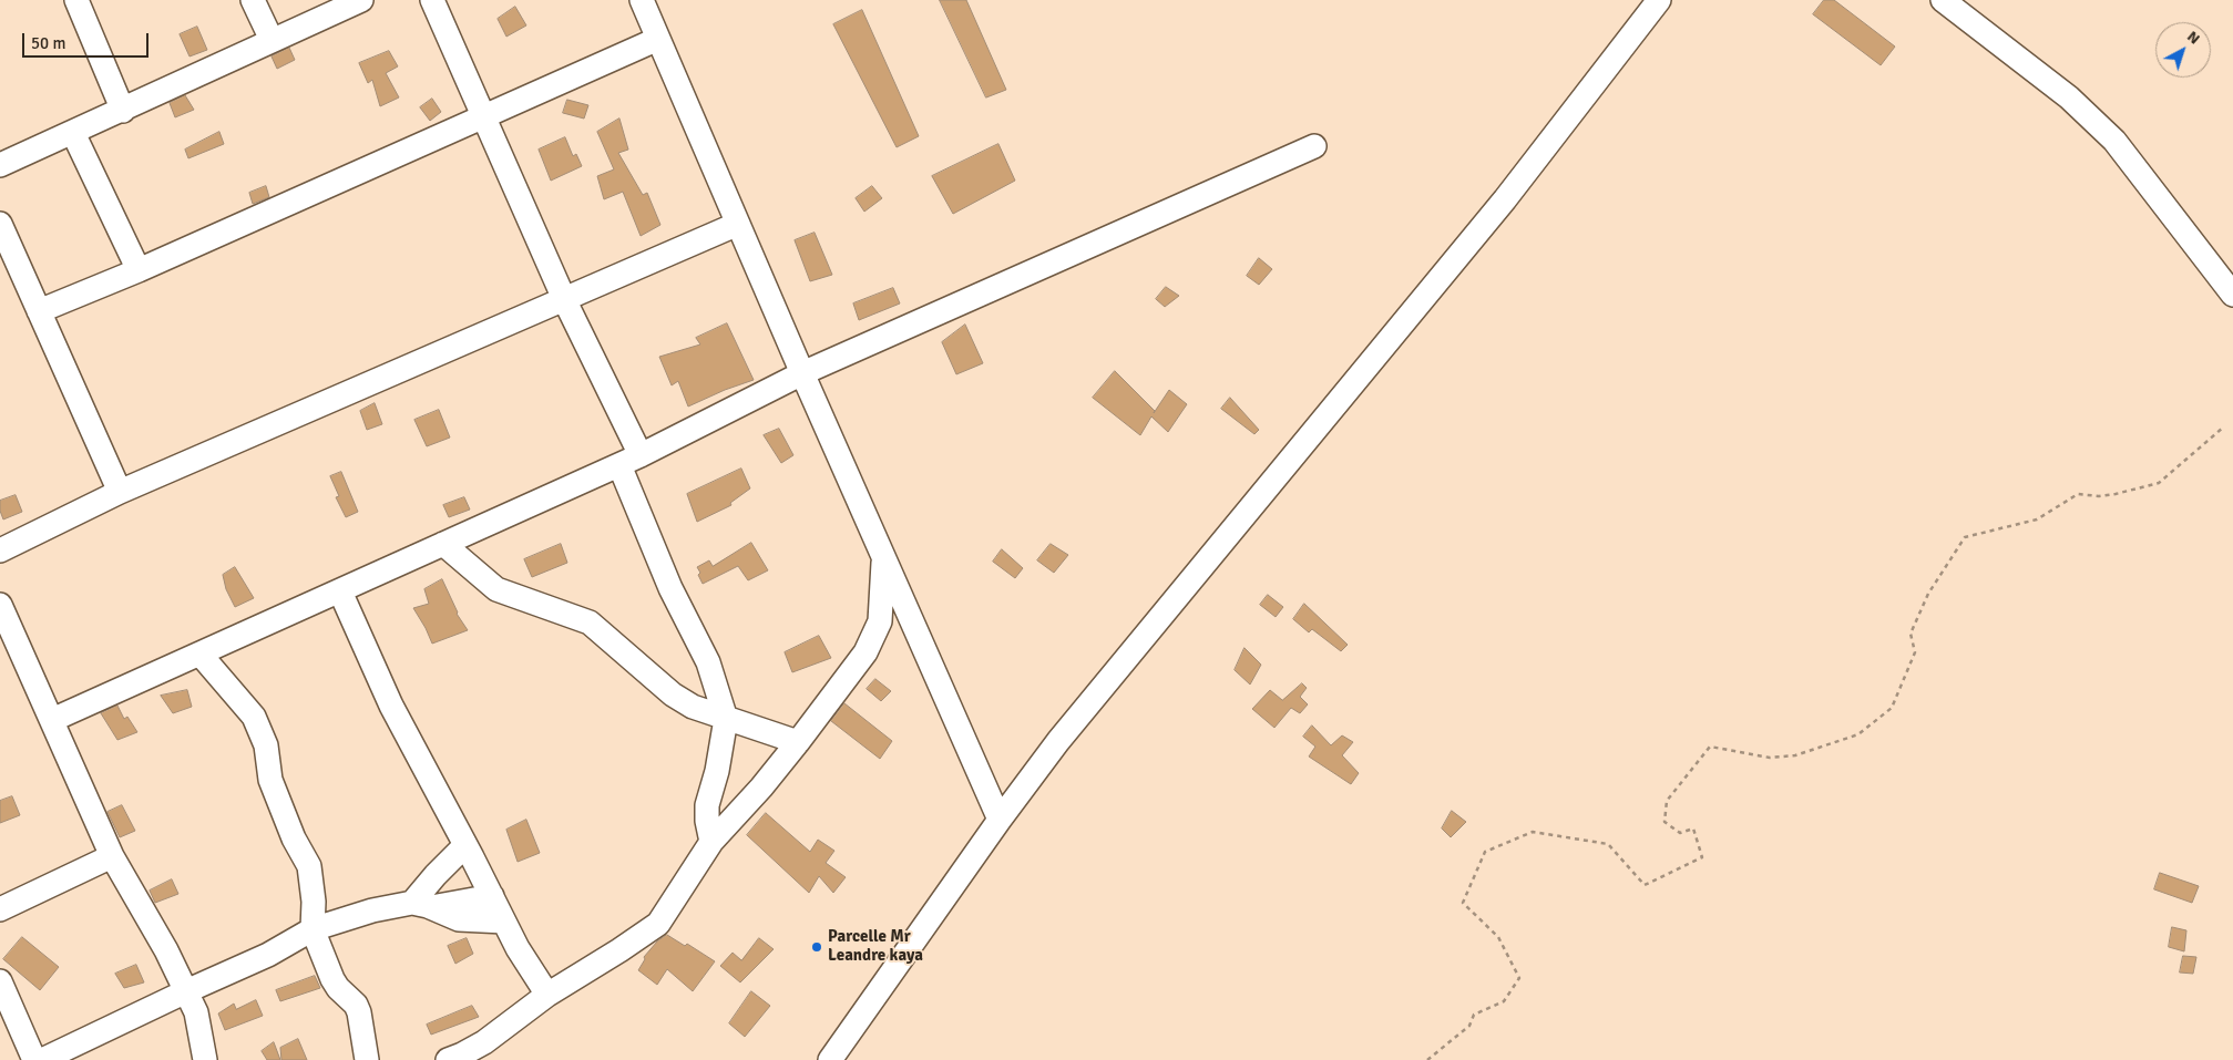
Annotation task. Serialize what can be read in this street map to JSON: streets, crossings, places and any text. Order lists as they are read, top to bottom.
{
  "places": ["Parcelle Mr Leandre kaya"],
  "scale_bar": "50 m",
  "north": "top right"
}
